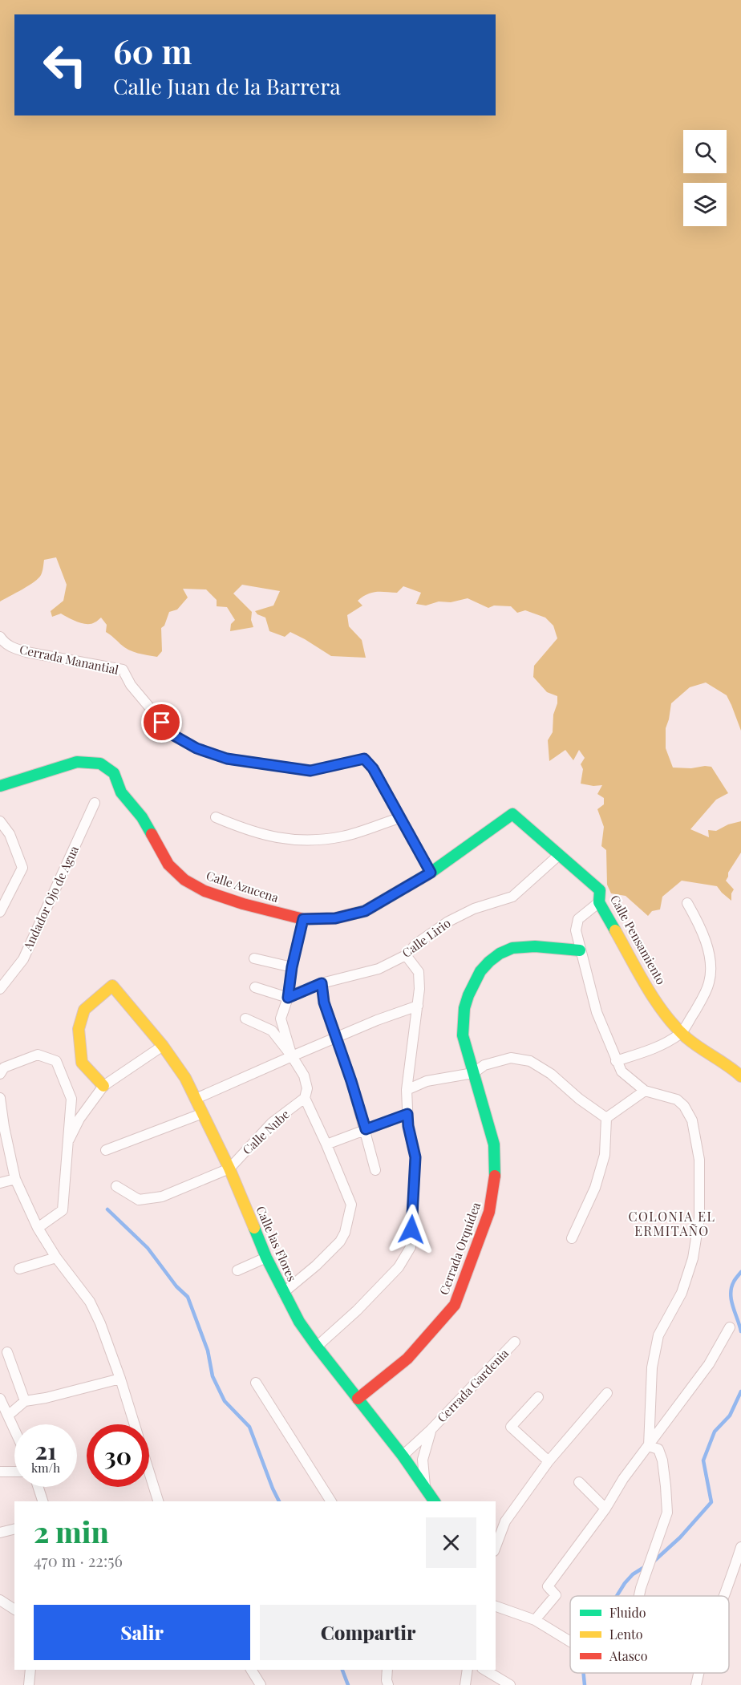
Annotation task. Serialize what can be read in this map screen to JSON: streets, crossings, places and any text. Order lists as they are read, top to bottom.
{
  "streets": {
    "street": [
      "Cerrada Manantial",
      "Calle Azucena",
      "Andador Ojo de Agua",
      "Calle Lirio",
      "Calle Pensamiento",
      "Calle Nube",
      "Calle las Flores",
      "Cerrada Orquídea",
      "Cerrada Gardenia"
    ]
  },
  "crossings": [
    ["Calle Azucena", "Calle Pensamiento"],
    ["Calle Lirio", "Calle Pensamiento"],
    ["Calle Nube", "Calle las Flores"],
    ["Calle las Flores", "Cerrada Orquídea"],
    ["Calle las Flores", "Cerrada Gardenia"]
  ],
  "districts": ["COLONIA EL ERMITAÑO"],
  "legend": ["Fluido", "Lento", "Atasco"],
  "page": {
    "turn": ["60 m", "Calle Juan de la Barrera"],
    "speed": "21 km/h",
    "limit": "30",
    "heading": ["2 min", "470 m · 22:56"],
    "buttons": ["Salir", "Compartir"]
  }
}
